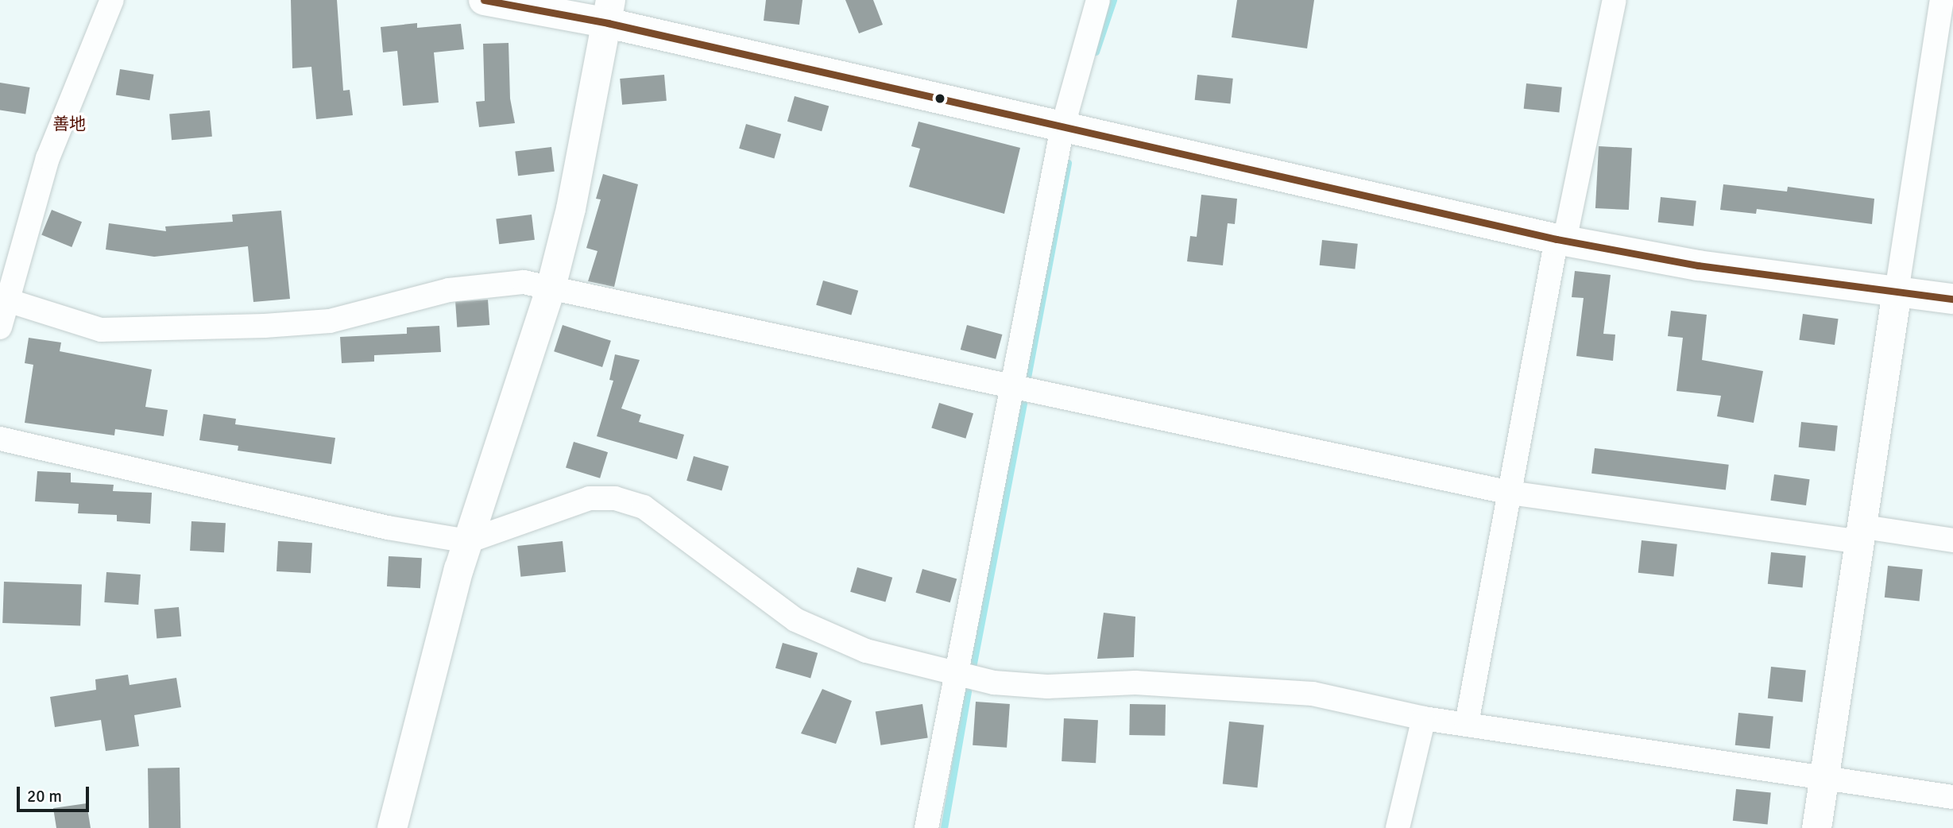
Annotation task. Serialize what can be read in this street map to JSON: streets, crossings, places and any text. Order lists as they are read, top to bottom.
{
  "districts": ["善地"],
  "scale_bar": "20 m"
}
